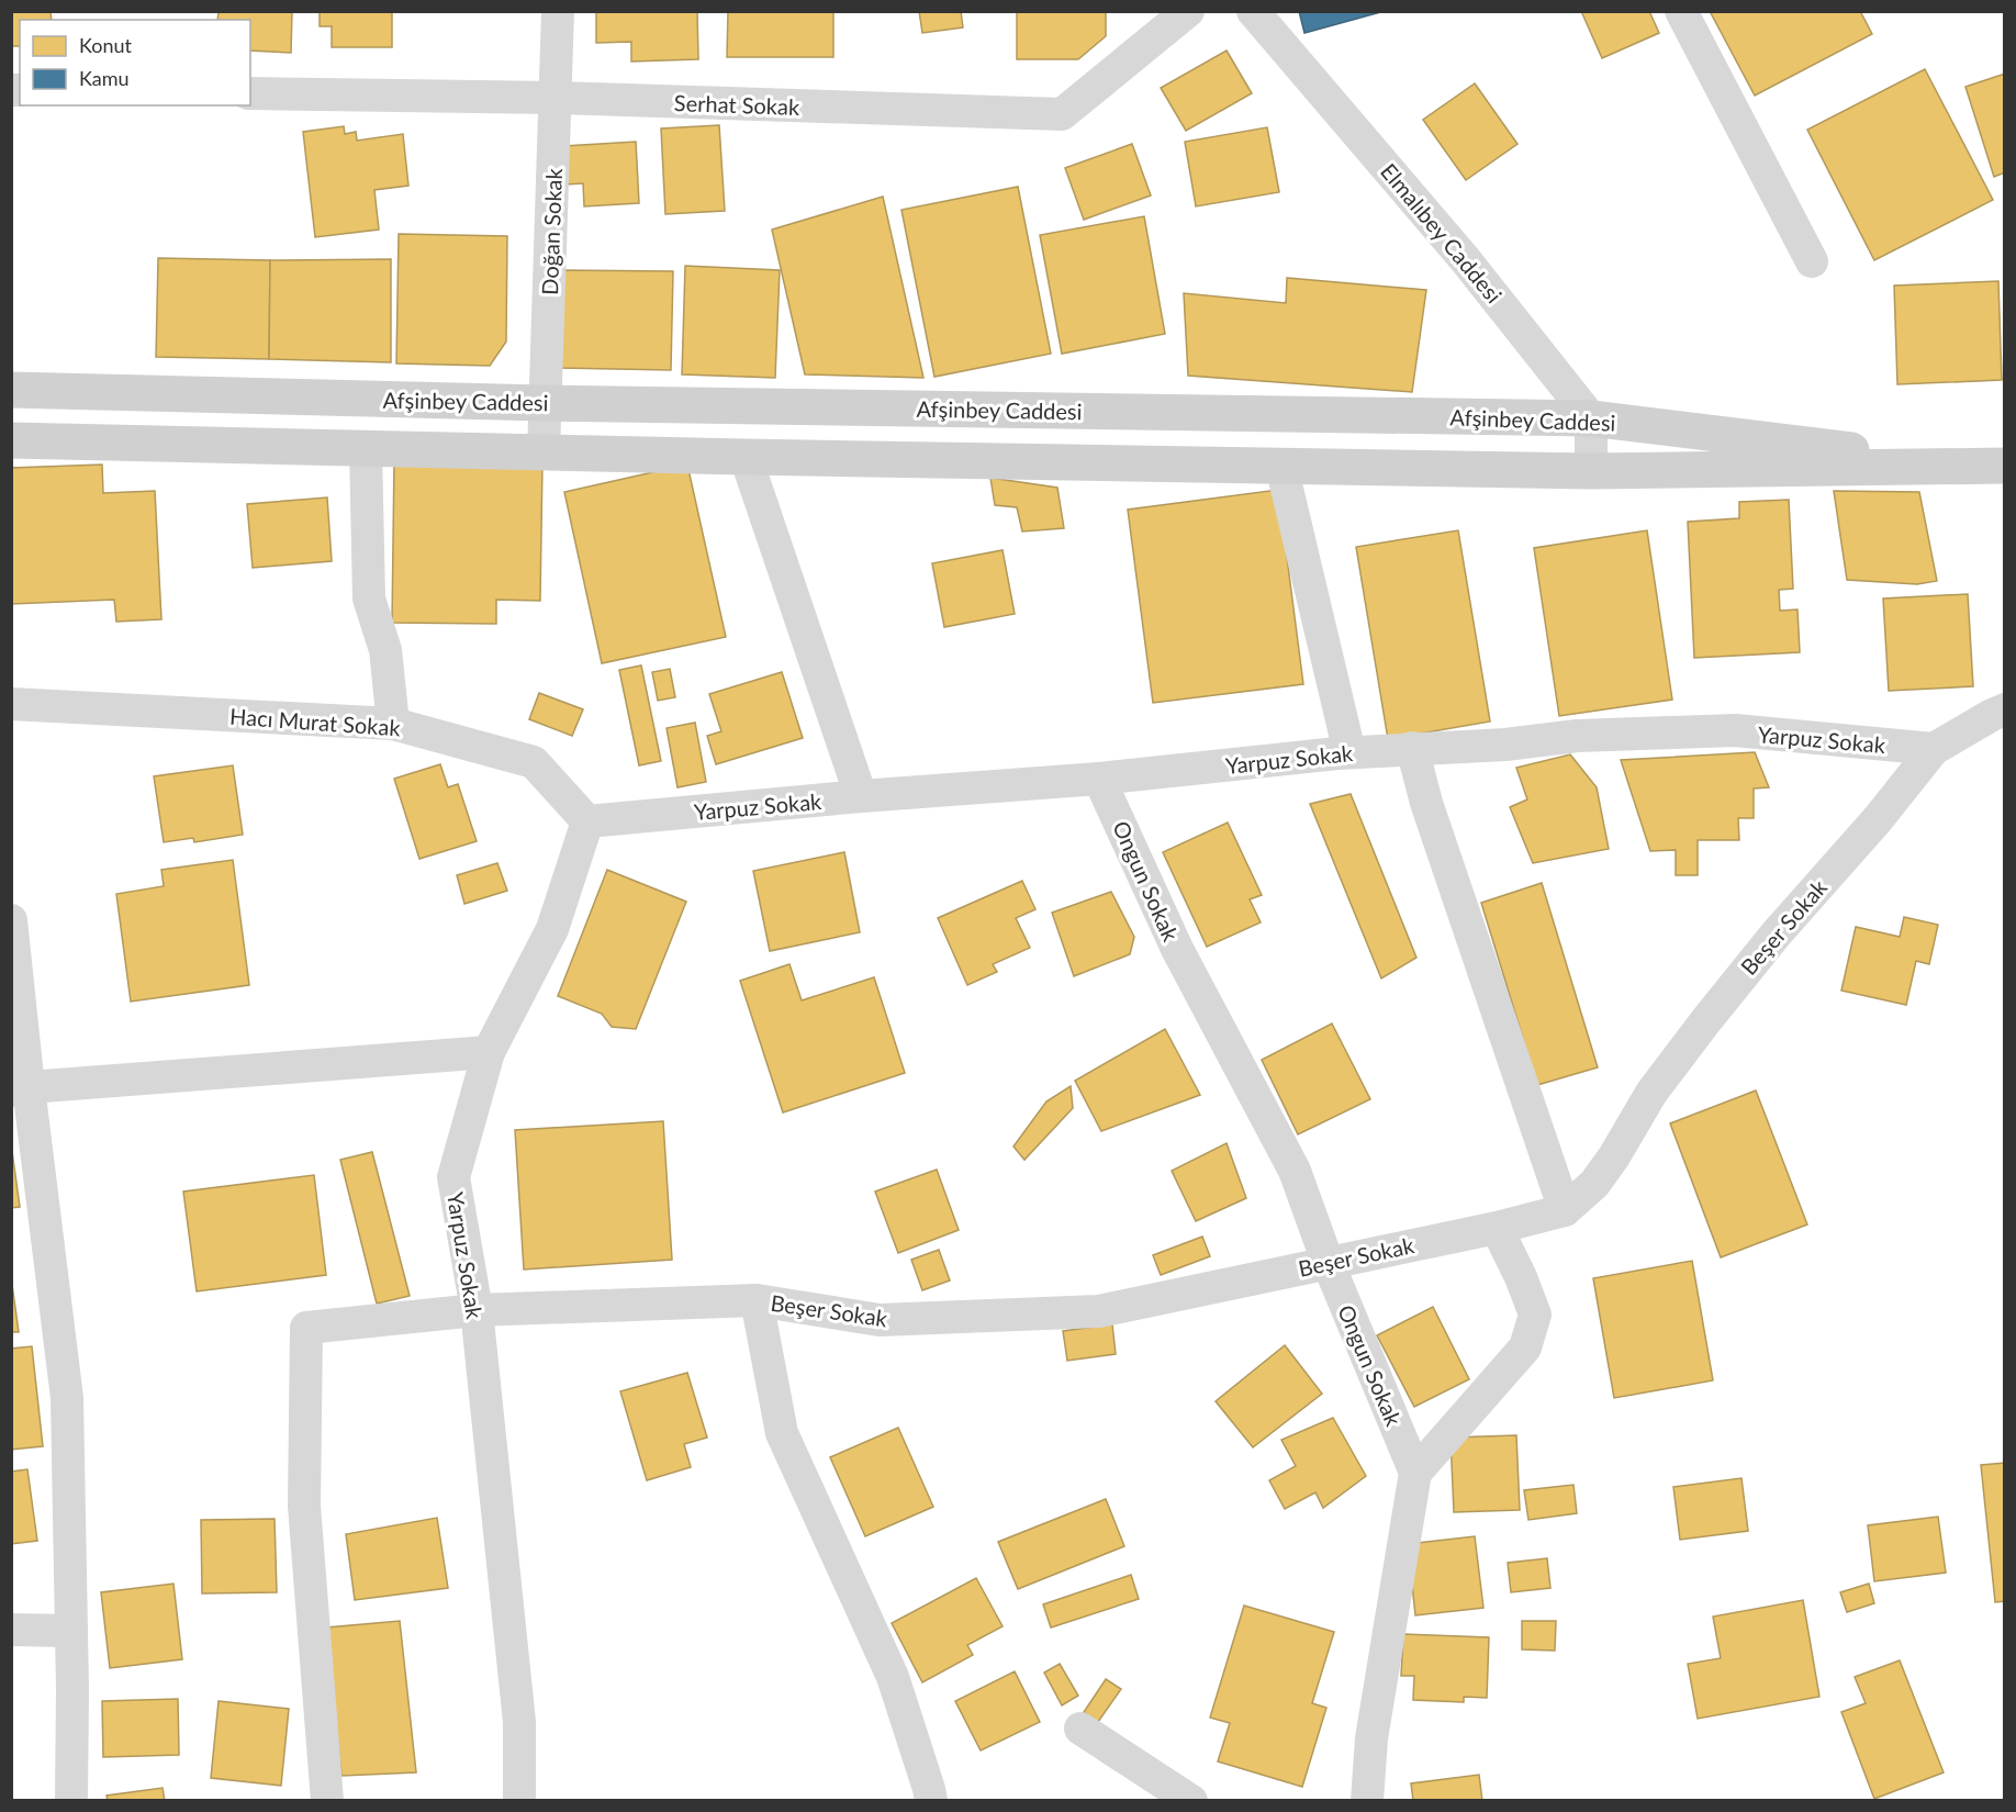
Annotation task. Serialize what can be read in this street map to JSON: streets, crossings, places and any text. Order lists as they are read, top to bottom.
{
  "streets": {
    "main road": ["Afşinbey Caddesi"],
    "street": [
      "Serhat Sokak",
      "Doğan Sokak",
      "Elmalıbey Caddesi",
      "Hacı Murat Sokak",
      "Yarpuz Sokak",
      "Ongun Sokak",
      "Beşer Sokak"
    ]
  },
  "crossings": [
    ["Serhat Sokak", "Doğan Sokak"],
    ["Doğan Sokak", "Afşinbey Caddesi"],
    ["Elmalıbey Caddesi", "Afşinbey Caddesi"],
    ["Hacı Murat Sokak", "Yarpuz Sokak"],
    ["Yarpuz Sokak", "Ongun Sokak"],
    ["Yarpuz Sokak", "Beşer Sokak"],
    ["Ongun Sokak", "Beşer Sokak"]
  ],
  "legend": ["Konut", "Kamu"]
}
